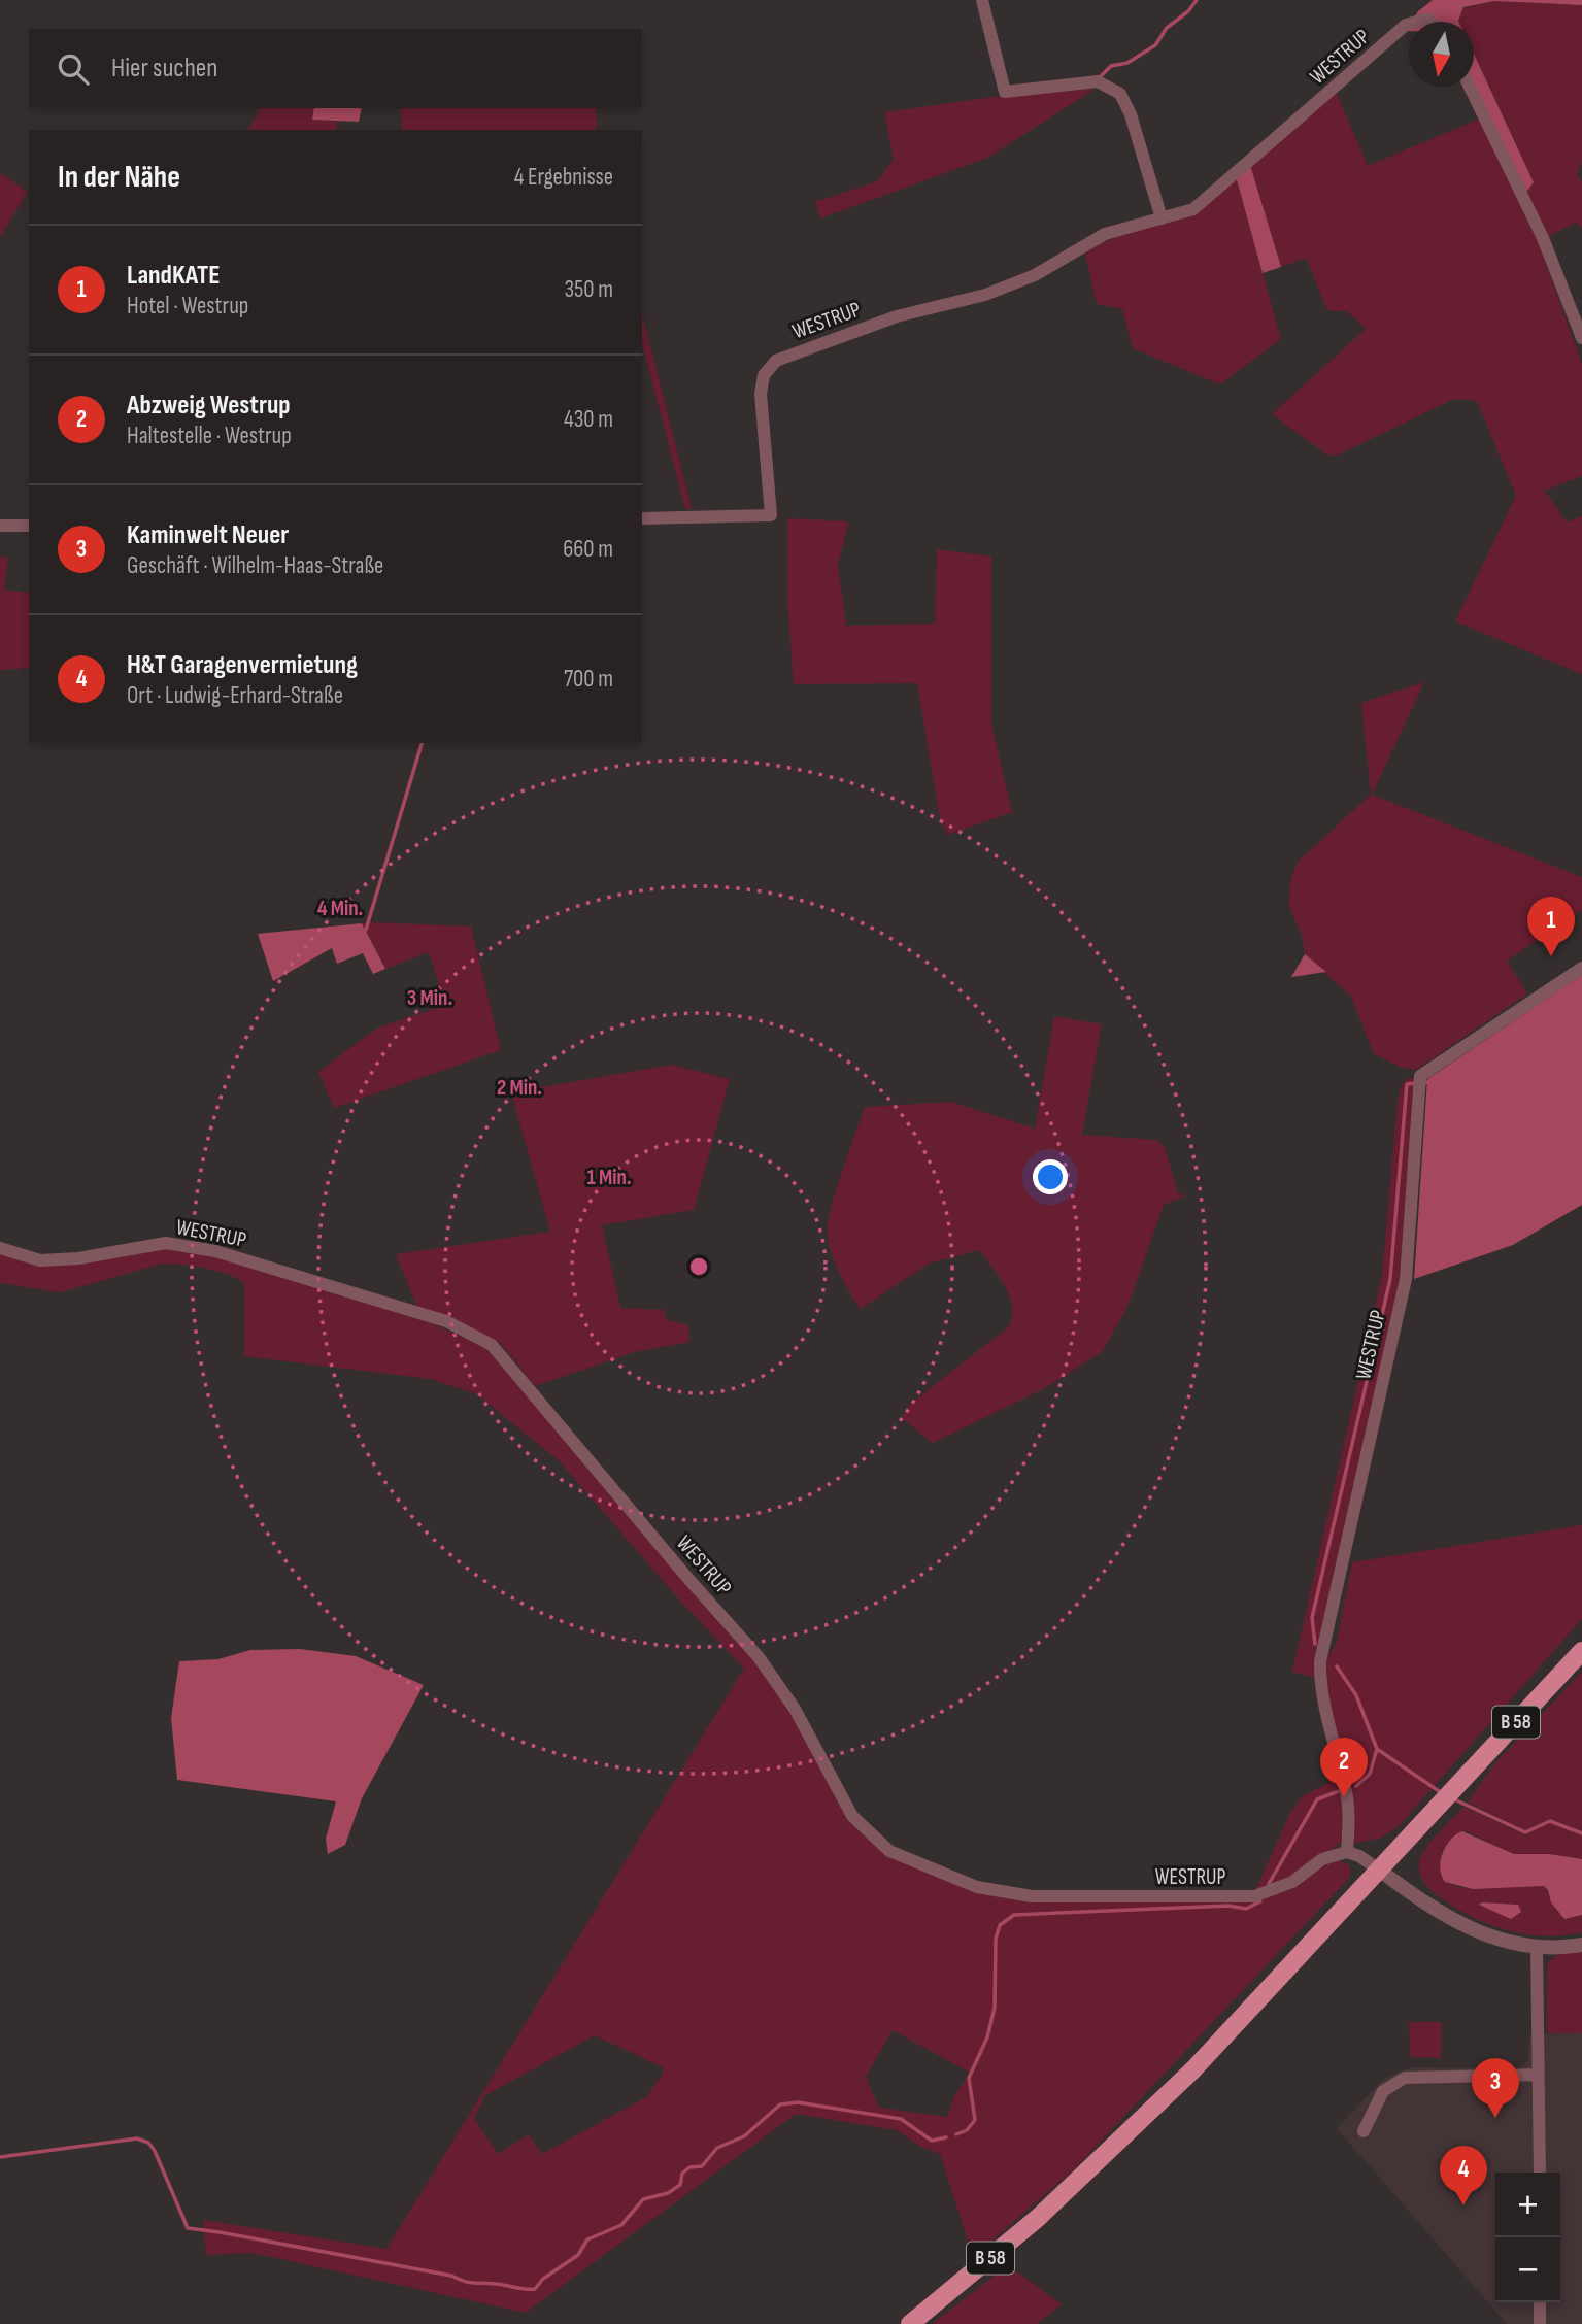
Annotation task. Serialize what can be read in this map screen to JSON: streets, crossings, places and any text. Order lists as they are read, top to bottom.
{
  "streets": {
    "main road": ["B 58"],
    "street": ["WESTRUP"]
  },
  "north": "bottom",
  "page": {
    "search": "Hier suchen",
    "heading": ["In der Nähe", "4 Ergebnisse"],
    "list": [
      {
        "mark": "1",
        "name": "LandKATE",
        "note": "Hotel · Westrup",
        "value": "350 m"
      },
      {
        "mark": "2",
        "name": "Abzweig Westrup",
        "note": "Haltestelle · Westrup",
        "value": "430 m"
      },
      {
        "mark": "3",
        "name": "Kaminwelt Neuer",
        "note": "Geschäft · Wilhelm-Haas-Straße",
        "value": "660 m"
      },
      {
        "mark": "4",
        "name": "H&T Garagenvermietung",
        "note": "Ort · Ludwig-Erhard-Straße",
        "value": "700 m"
      }
    ],
    "pins": [
      "1",
      "2",
      "3",
      "4"
    ],
    "map_buttons": ["+", "−"]
  },
  "rings": [
    "4 Min.",
    "3 Min.",
    "2 Min.",
    "1 Min."
  ]
}
